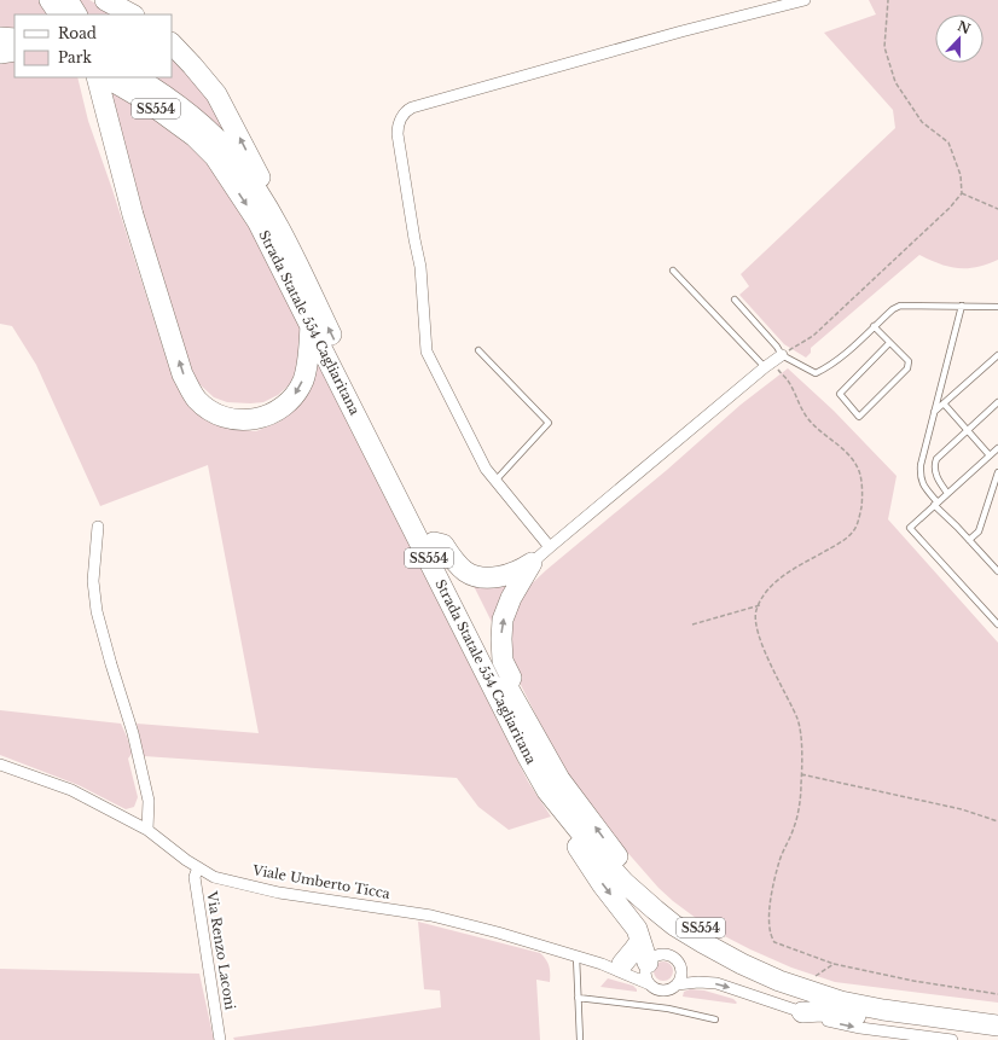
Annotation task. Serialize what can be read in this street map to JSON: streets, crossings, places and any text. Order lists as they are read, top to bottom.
{
  "streets": {
    "highway": ["SS554", "Strada Statale 554 Cagliaritana"],
    "street": ["Viale Umberto Ticca", "Via Renzo Laconi"]
  },
  "crossings": [
    ["Viale Umberto Ticca", "Via Renzo Laconi"]
  ],
  "legend": ["Road", "Park"],
  "north": "top"
}
